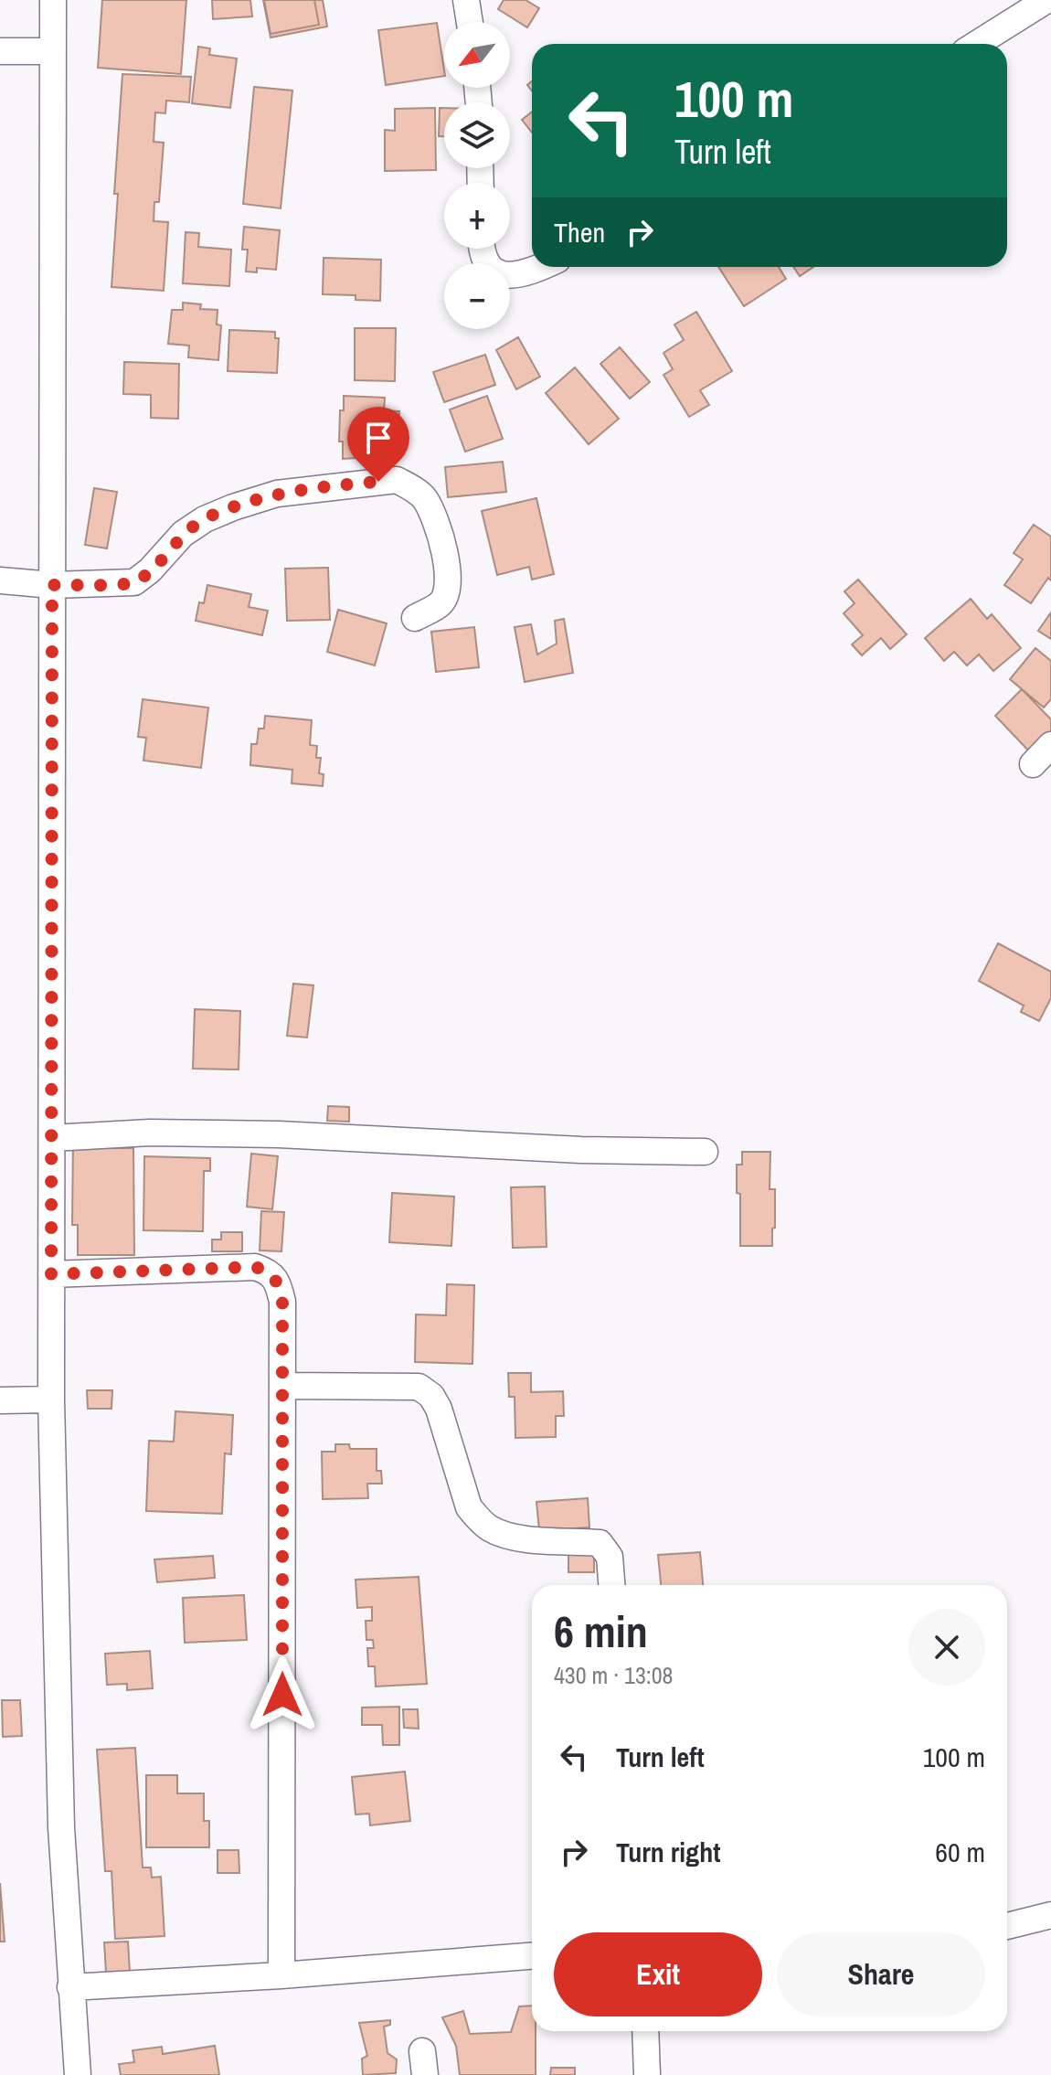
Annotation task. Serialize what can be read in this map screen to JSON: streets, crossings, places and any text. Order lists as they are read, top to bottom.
{
  "north": "bottom left",
  "page": {
    "map_buttons": ["+", "−"],
    "turn": ["100 m", "Turn left"],
    "then": "Then",
    "heading": ["6 min", "430 m · 13:08"],
    "list": [
      {
        "name": "Turn left",
        "value": "100 m"
      },
      {
        "name": "Turn right",
        "value": "60 m"
      }
    ],
    "buttons": ["Exit", "Share"]
  }
}
